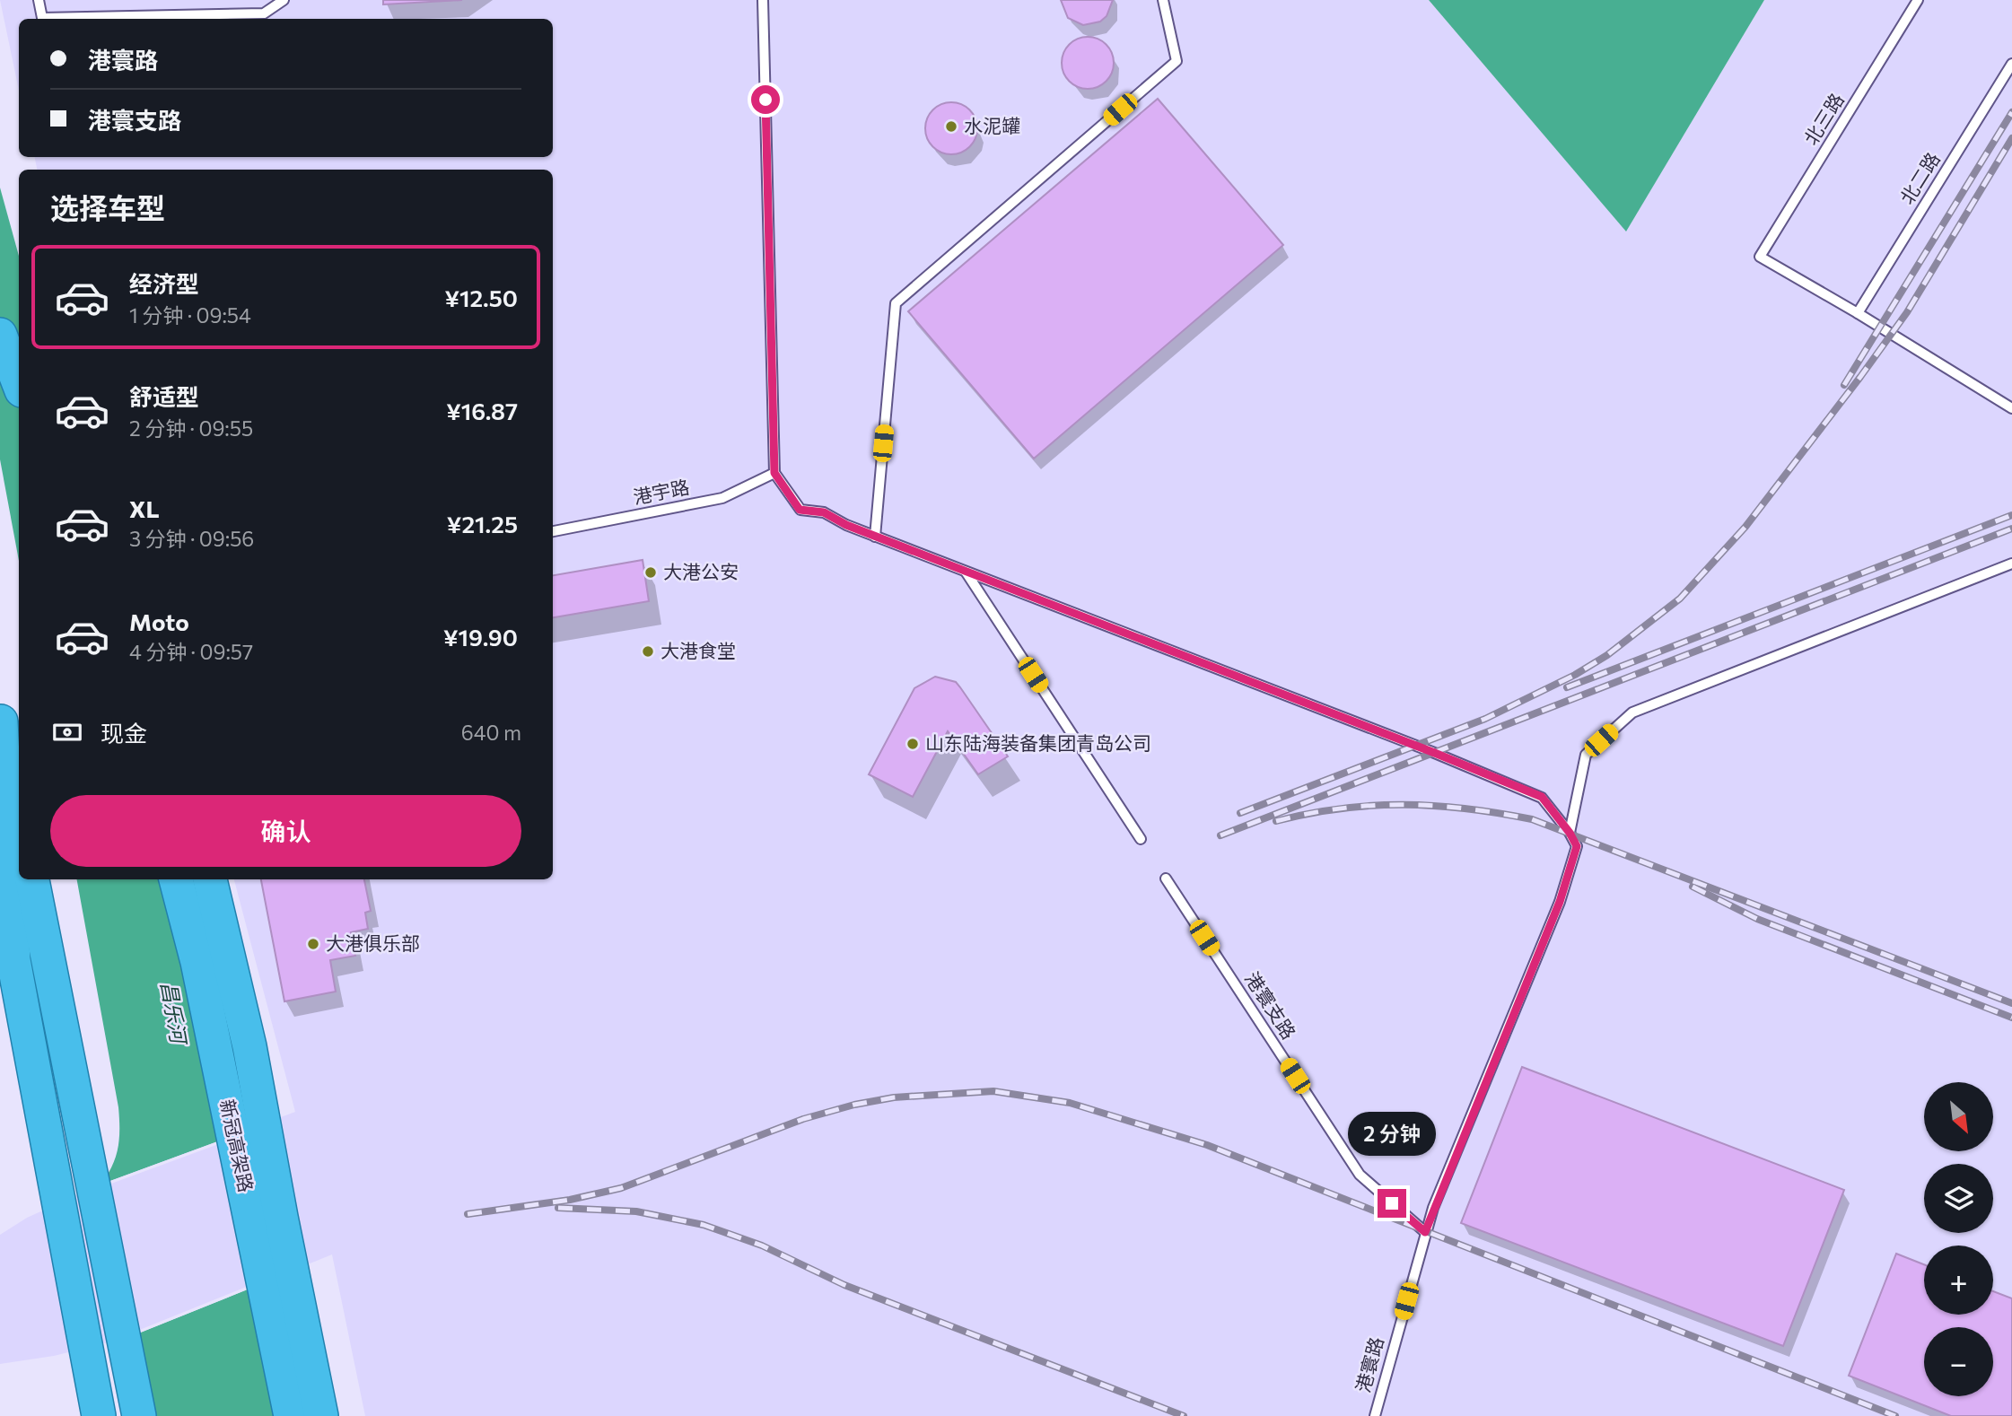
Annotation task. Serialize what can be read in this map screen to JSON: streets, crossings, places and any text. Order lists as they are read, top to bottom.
{
  "streets": {
    "highway": ["新冠高架路"],
    "lane": [
      "北三路",
      "北二路",
      "港宇路",
      "港寰支路",
      "港寰路"
    ]
  },
  "crossings": [
    ["北三路", "北二路"],
    ["港寰支路", "港寰路"]
  ],
  "water": ["昌乐河"],
  "places": [
    "水泥罐",
    "大港公安",
    "大港食堂",
    "山东陆海装备集团青岛公司",
    "大港俱乐部"
  ],
  "north": "bottom right",
  "page": {
    "banner": ["港寰路", "港寰支路"],
    "heading": "选择车型",
    "list": [
      {
        "name": "经济型",
        "note": "1 分钟 · 09:54",
        "value": "¥12.50"
      },
      {
        "name": "舒适型",
        "note": "2 分钟 · 09:55",
        "value": "¥16.87"
      },
      {
        "name": "XL",
        "note": "3 分钟 · 09:56",
        "value": "¥21.25"
      },
      {
        "name": "Moto",
        "note": "4 分钟 · 09:57",
        "value": "¥19.90"
      }
    ],
    "pay": ["现金", "640 m"],
    "buttons": "确认",
    "map_buttons": ["+", "−"],
    "bubble": "2 分钟"
  }
}
